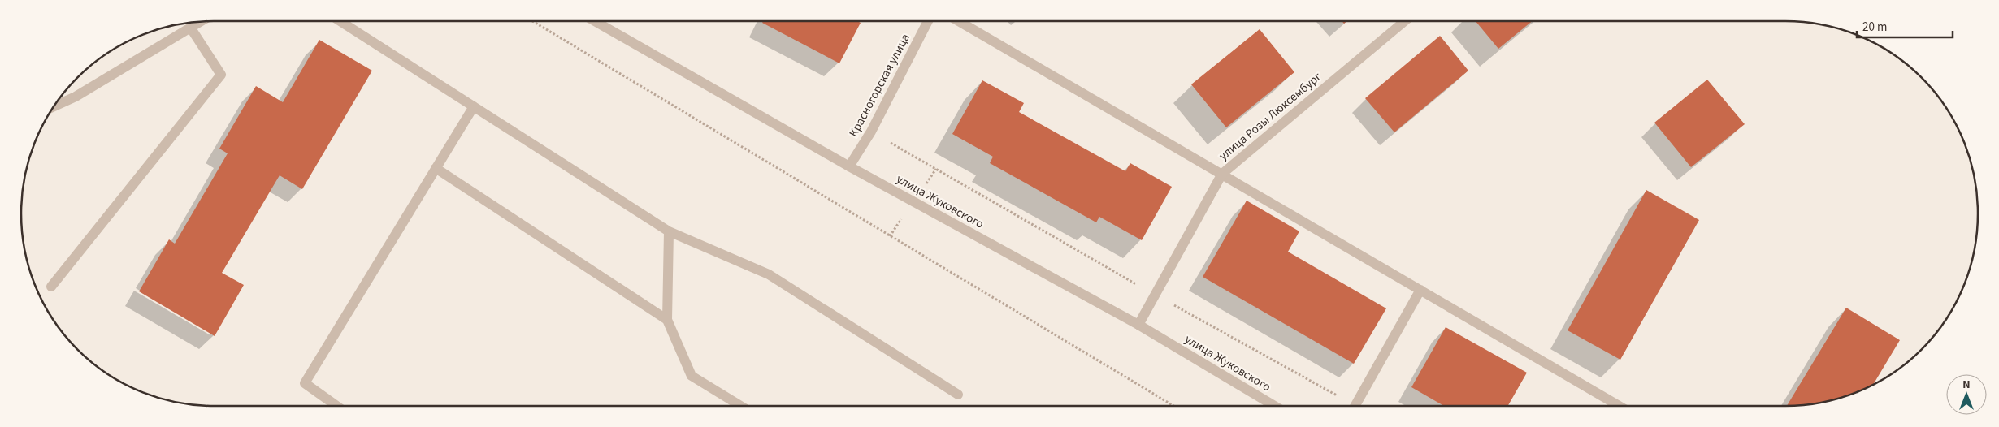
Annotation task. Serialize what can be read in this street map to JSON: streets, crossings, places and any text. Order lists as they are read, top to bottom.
{
  "streets": {
    "street": ["Красногорская улица", "улица Розы Люксембург", "улица Жуковского"]
  },
  "crossings": [
    ["Красногорская улица", "улица Жуковского"],
    ["улица Розы Люксембург", "улица Жуковского"]
  ],
  "scale_bar": "20 m",
  "north": "top"
}
